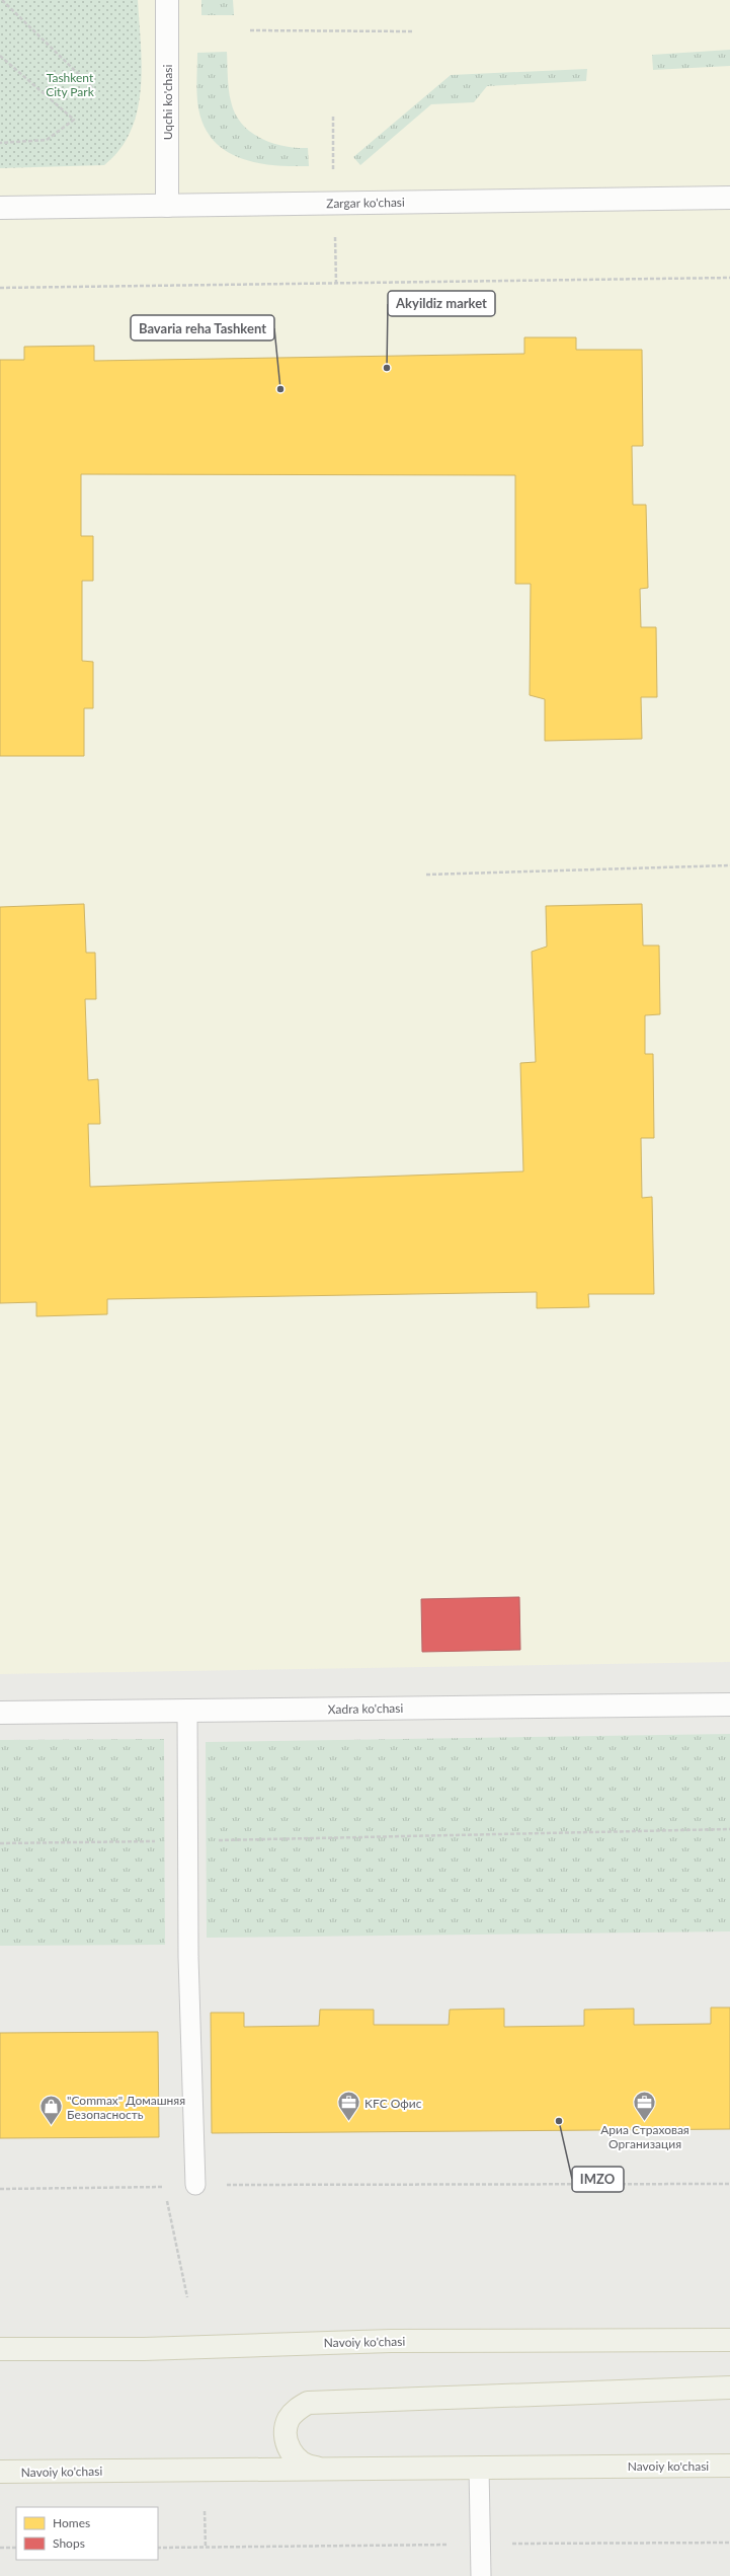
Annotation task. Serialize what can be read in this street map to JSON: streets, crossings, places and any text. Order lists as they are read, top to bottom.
{
  "streets": {
    "main road": ["Navoiy ko'chasi"],
    "street": ["Uqchi ko'chasi", "Zargar ko'chasi", "Xadra ko'chasi"]
  },
  "crossings": [
    ["Uqchi ko'chasi", "Zargar ko'chasi"]
  ],
  "parks": ["Tashkent City Park"],
  "places": {
    "other": ["Akyildiz market", "Bavaria reha Tashkent", "IMZO"],
    "office": ["Ариа Страховая Организация", "KFC Офис"],
    "shop": ["\"Commax\" Домашняя Безопасность"]
  },
  "legend": ["Homes", "Shops"]
}
